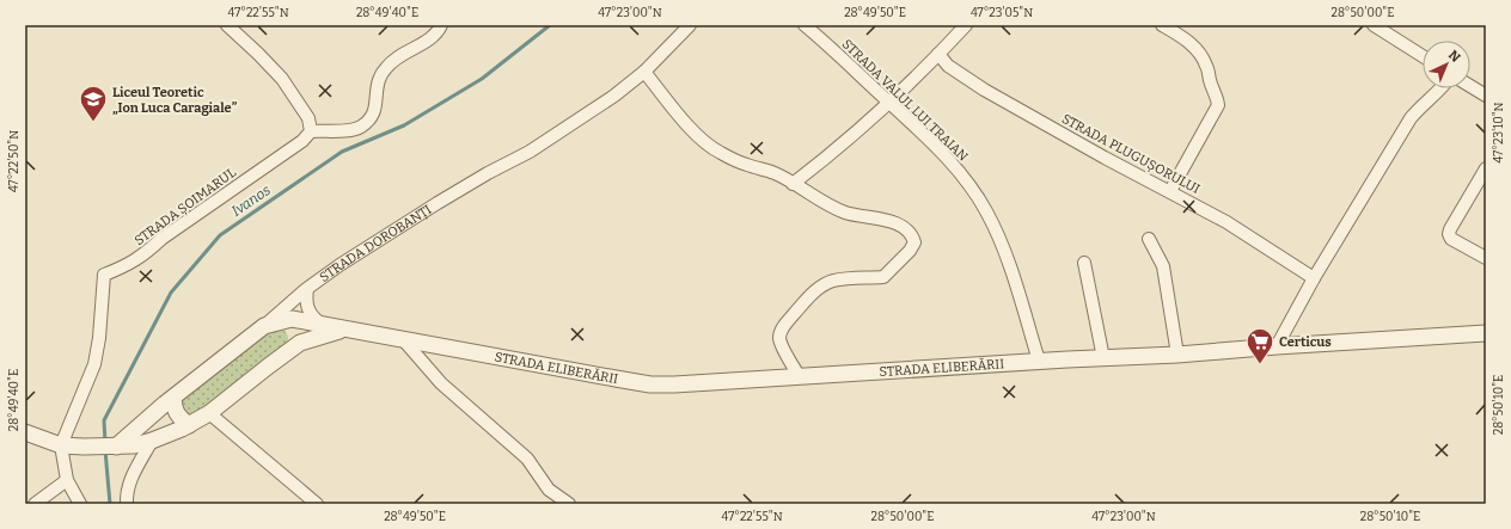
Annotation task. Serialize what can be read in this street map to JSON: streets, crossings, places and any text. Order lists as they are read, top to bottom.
{
  "streets": {
    "street": [
      "STRADA VALUL LUI TRAIAN",
      "STRADA PLUGUȘORULUI",
      "STRADA ȘOIMARUL",
      "STRADA DOROBANȚI",
      "STRADA ELIBERĂRII"
    ]
  },
  "crossings": [
    ["STRADA VALUL LUI TRAIAN", "STRADA ELIBERĂRII"],
    ["STRADA DOROBANȚI", "STRADA ELIBERĂRII"]
  ],
  "water": ["Ivanos"],
  "places": {
    "school or university": ["Liceul Teoretic „Ion Luca Caragiale”"],
    "supermarket": ["Certicus"]
  },
  "north": "top right",
  "coordinates": [
    "47°22'55\"N",
    "28°49'40\"E",
    "47°23'00\"N",
    "28°49'50\"E",
    "47°23'05\"N",
    "28°50'00\"E",
    "47°23'10\"N",
    "47°22'50\"N",
    "28°50'10\"E"
  ]
}
